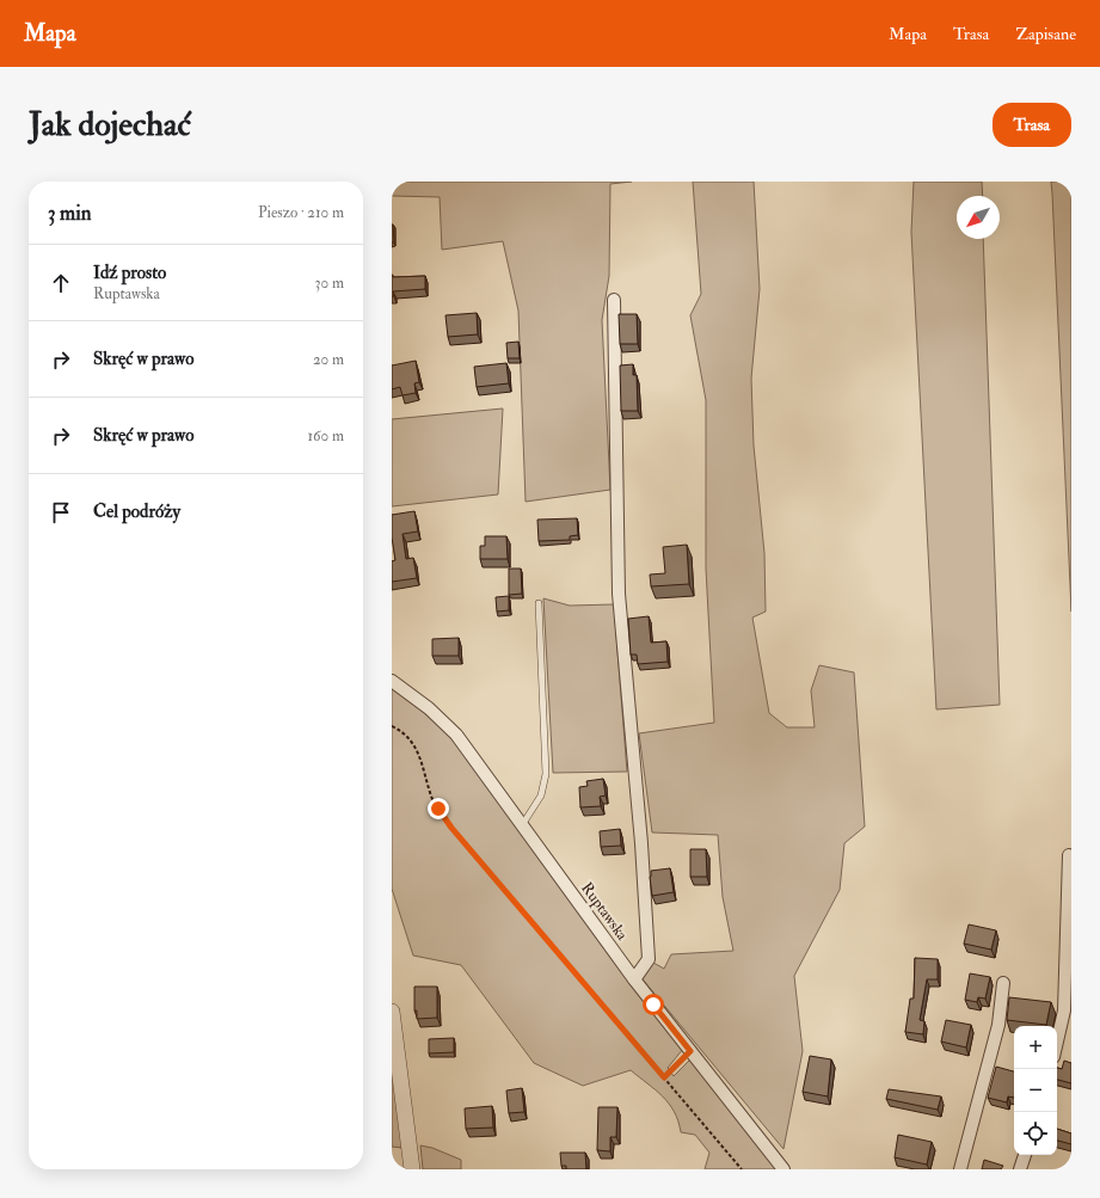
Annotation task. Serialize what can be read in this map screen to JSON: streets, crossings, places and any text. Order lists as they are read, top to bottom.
{
  "streets": {
    "street": ["Ruptawska"]
  },
  "north": "bottom left",
  "page": {
    "header": "Mapa",
    "nav": ["Mapa", "Trasa", "Zapisane"],
    "buttons": "Trasa",
    "title": "Jak dojechać",
    "heading": ["3 min", "Pieszo · 210 m"],
    "list": [
      ["Idź prosto", "Ruptawska", "30 m"],
      ["Skręć w prawo", "20 m"],
      ["Skręć w prawo", "160 m"],
      "Cel podróży"
    ],
    "map_buttons": ["+", "−"]
  }
}
